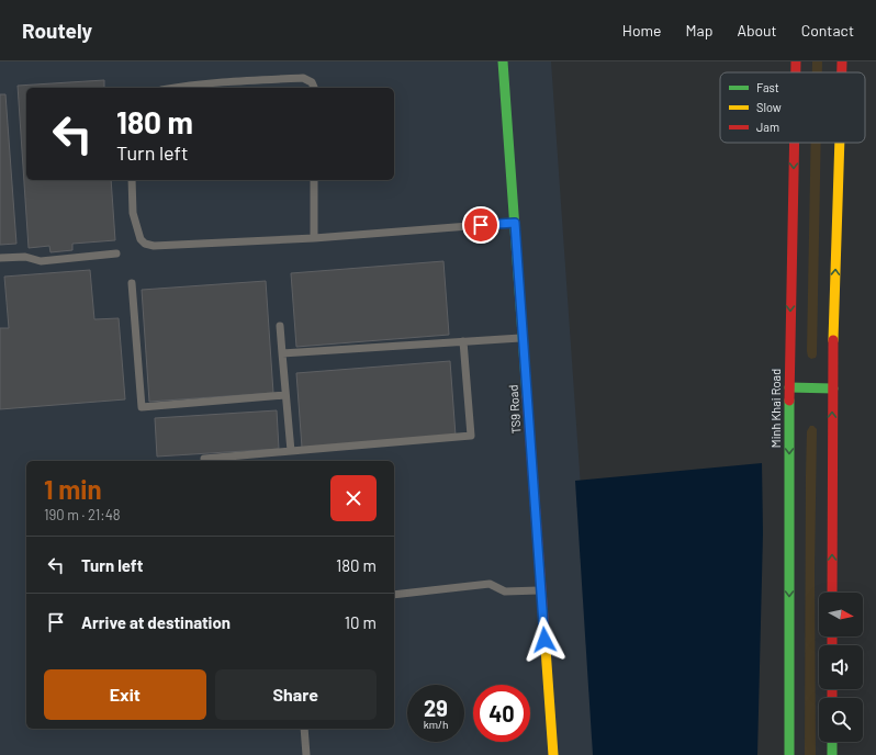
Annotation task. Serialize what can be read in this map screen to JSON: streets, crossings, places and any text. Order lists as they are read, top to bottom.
{
  "streets": {
    "main road": ["Minh Khai Road", "TS9 Road"]
  },
  "legend": ["Fast", "Slow", "Jam"],
  "north": "right",
  "page": {
    "header": "Routely",
    "nav": [
      "Home",
      "Map",
      "About",
      "Contact"
    ],
    "turn": ["180 m", "Turn left"],
    "heading": ["1 min", "190 m · 21:48"],
    "list": [
      {
        "name": "Turn left",
        "value": "180 m"
      },
      {
        "name": "Arrive at destination",
        "value": "10 m"
      }
    ],
    "buttons": ["Exit", "Share"],
    "speed": "29 km/h",
    "limit": "40"
  }
}
